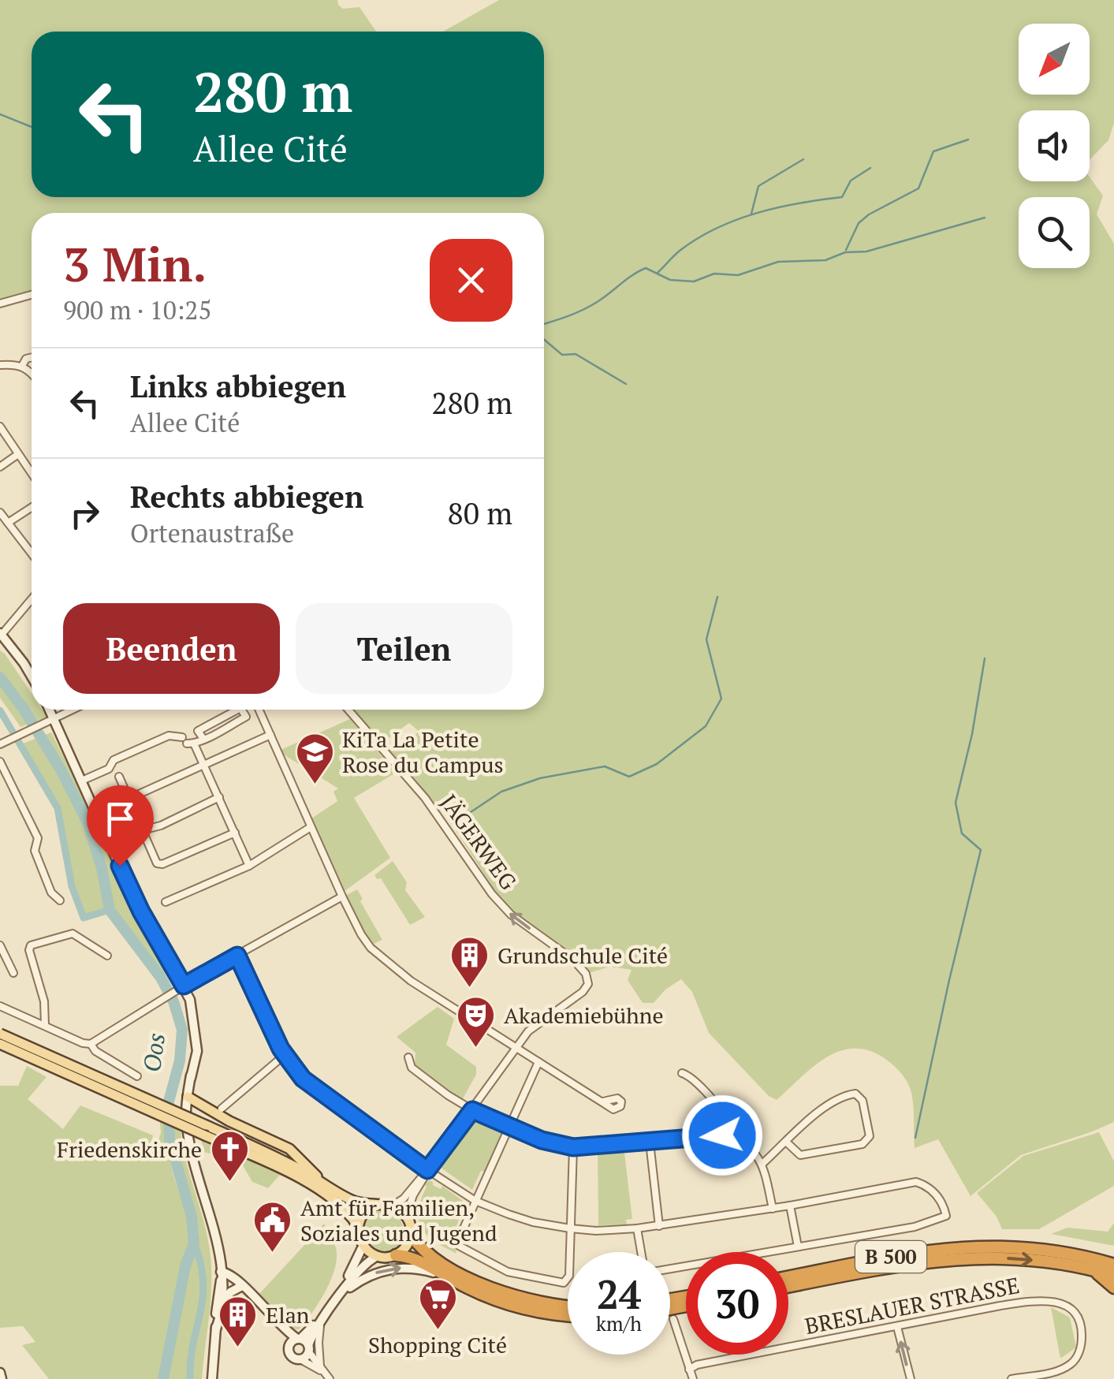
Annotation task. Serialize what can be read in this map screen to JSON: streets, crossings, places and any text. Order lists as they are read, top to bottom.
{
  "streets": {
    "highway": ["B 500"],
    "street": ["JÄGERWEG", "BRESLAUER STRASSE"]
  },
  "one_way": ["JÄGERWEG"],
  "water": ["Oos"],
  "places": {
    "school or university": ["KiTa La Petite Rose du Campus"],
    "building": ["Grundschule Cité", "Elan"],
    "theatre": ["Akademiebühne"],
    "church": ["Friedenskirche"],
    "public building": ["Amt für Familien, Soziales und Jugend"],
    "supermarket": ["Shopping Cité"]
  },
  "north": "bottom left",
  "page": {
    "turn": ["280 m", "Allee Cité"],
    "heading": ["3 Min.", "900 m · 10:25"],
    "list": [
      {
        "name": "Links abbiegen",
        "note": "Allee Cité",
        "value": "280 m"
      },
      {
        "name": "Rechts abbiegen",
        "note": "Ortenaustraße",
        "value": "80 m"
      }
    ],
    "buttons": ["Beenden", "Teilen"],
    "speed": "24 km/h",
    "limit": "30"
  }
}
